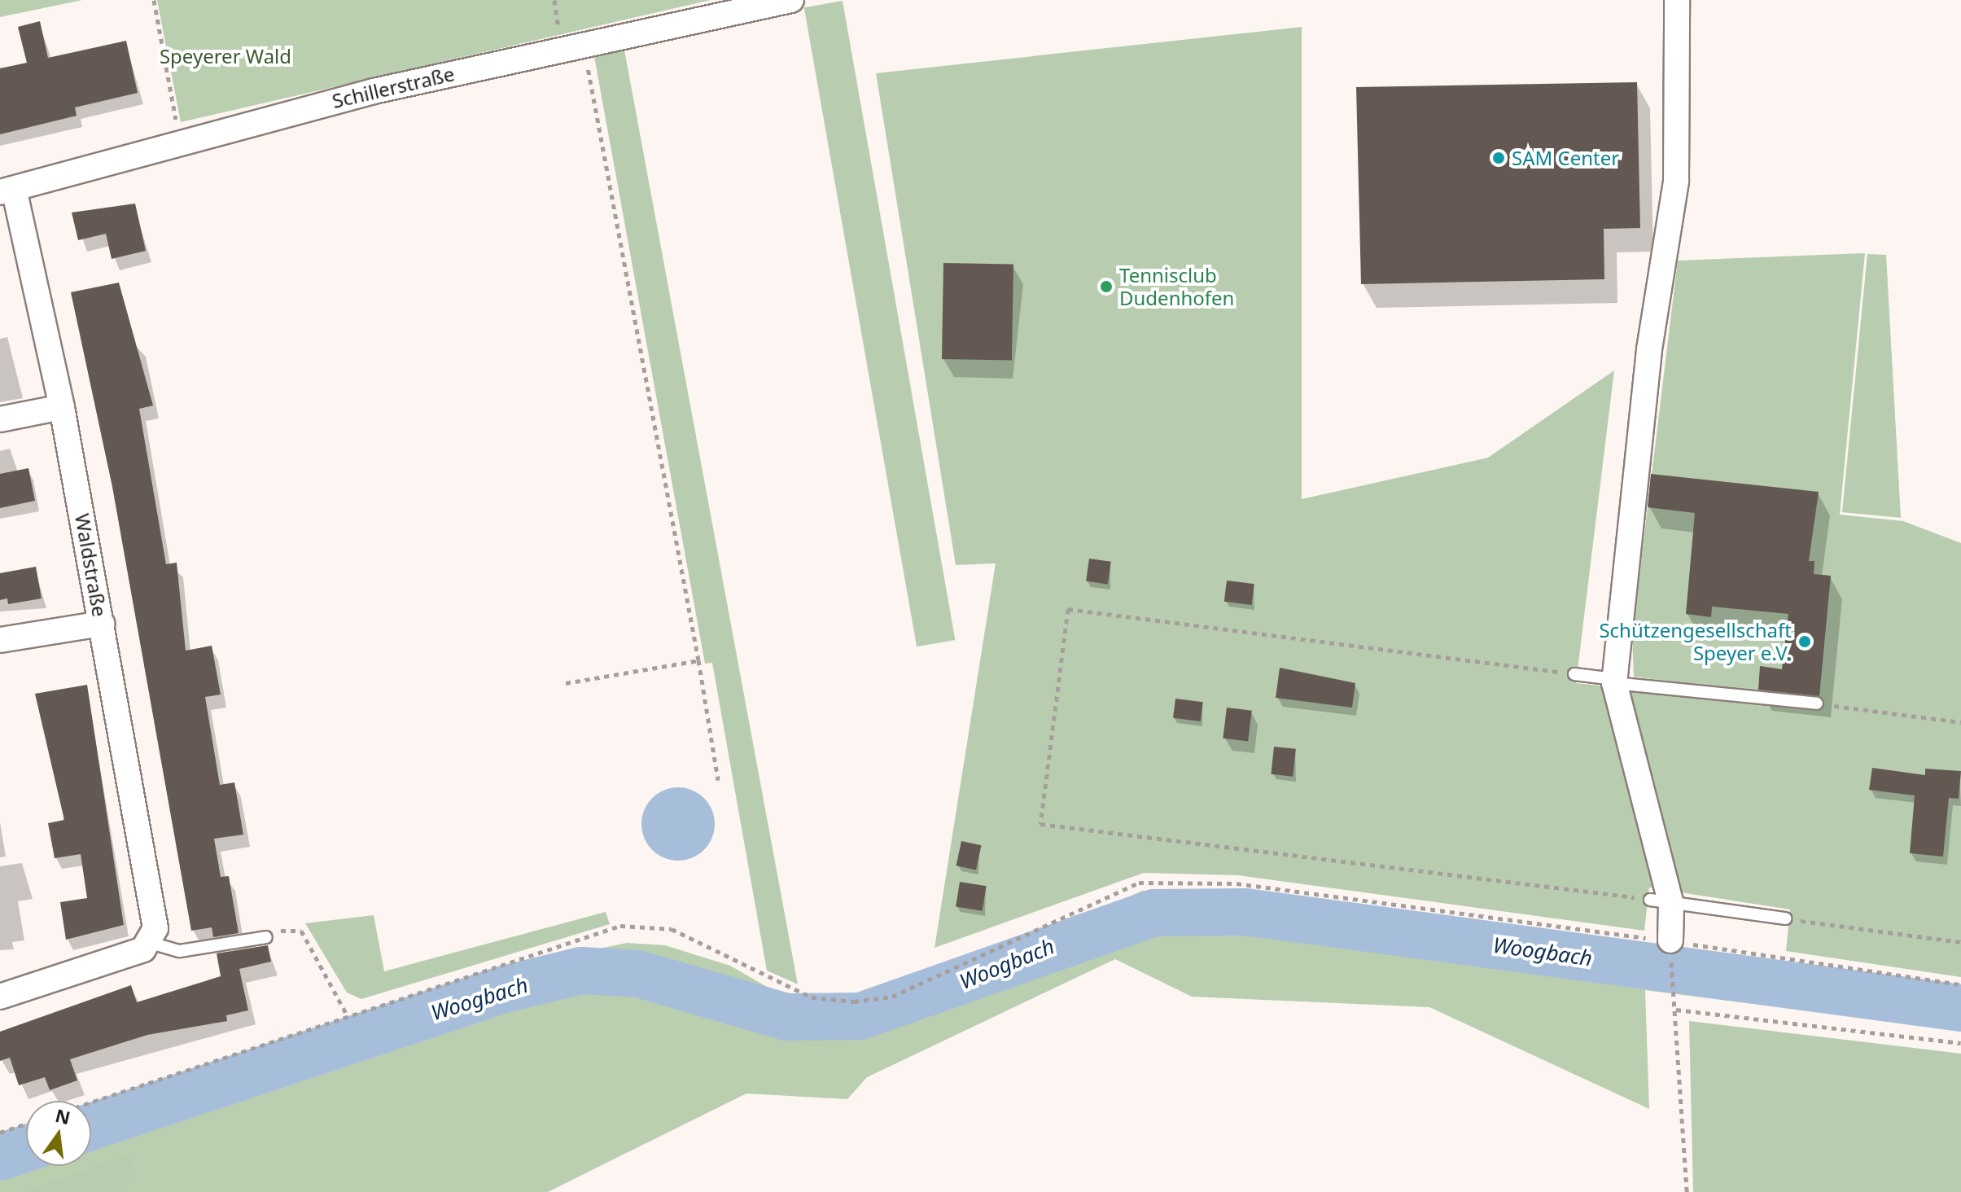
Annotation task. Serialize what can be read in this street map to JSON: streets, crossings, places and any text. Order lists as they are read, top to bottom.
{
  "streets": {
    "street": ["Schillerstraße", "Waldstraße"]
  },
  "crossings": [
    ["Schillerstraße", "Waldstraße"]
  ],
  "water": ["Woogbach"],
  "parks": ["Speyerer Wald"],
  "places": ["SAM Center", "Tennisclub Dudenhofen", "Schützengesellschaft Speyer e.V."],
  "north": "top"
}
